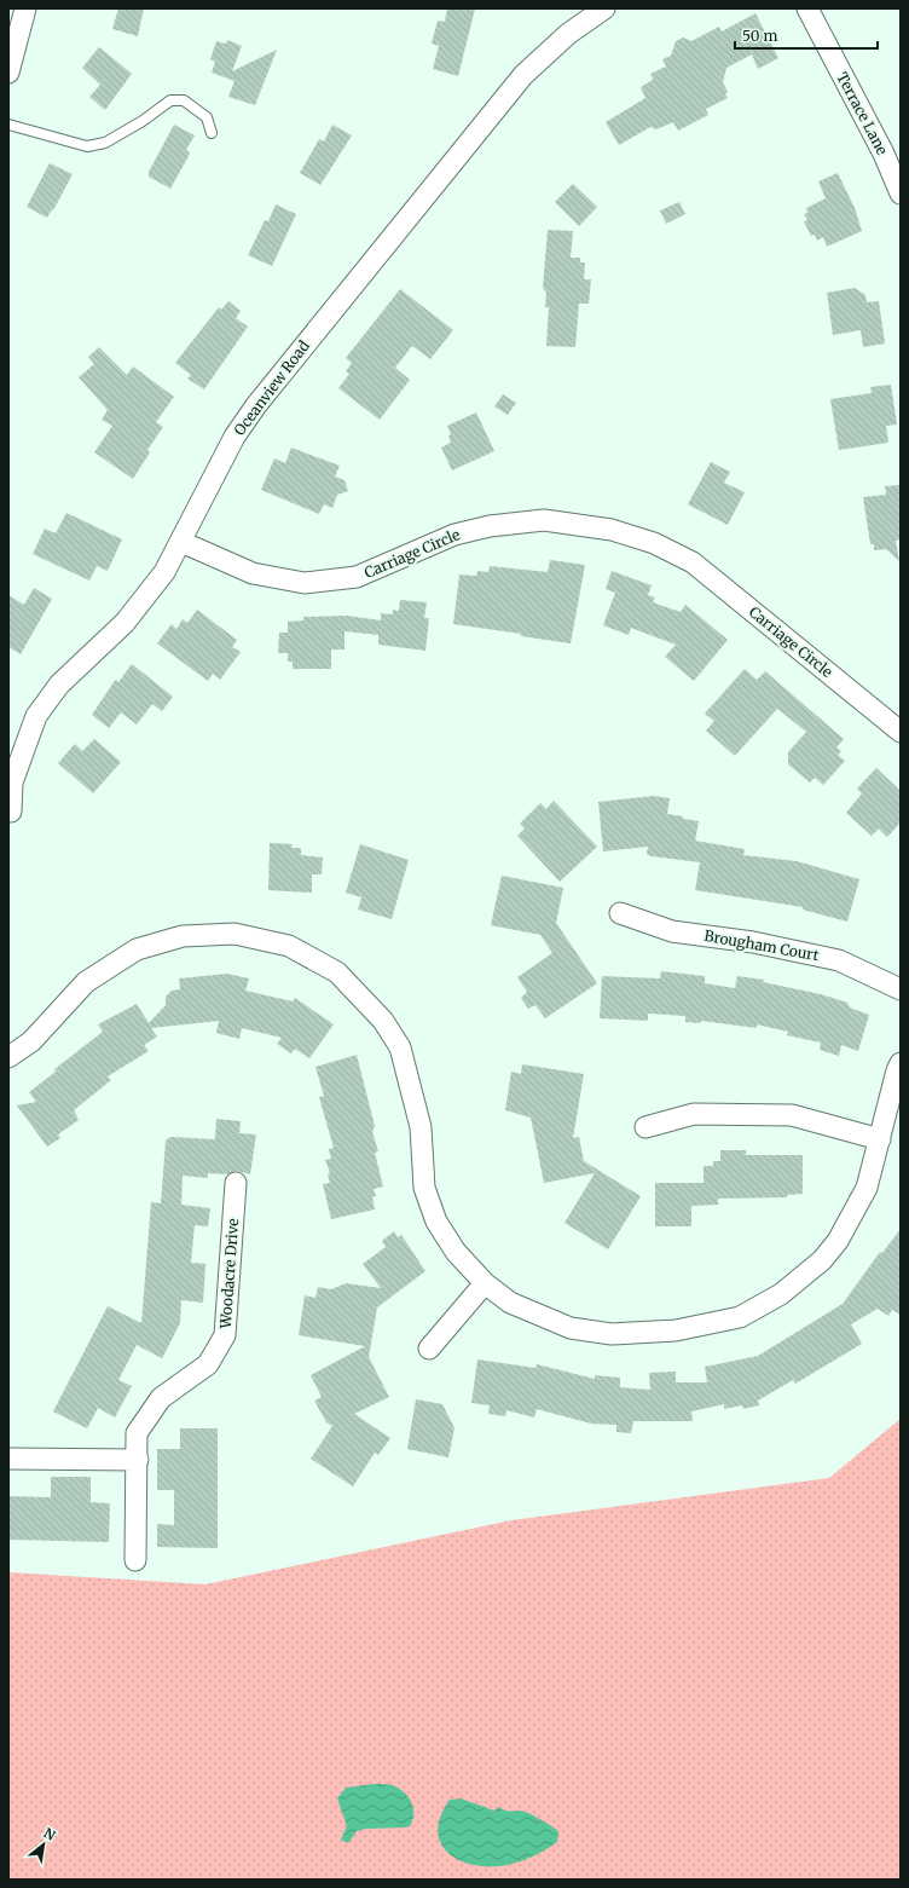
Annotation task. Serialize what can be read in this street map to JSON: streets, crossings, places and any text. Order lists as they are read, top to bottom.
{
  "streets": {
    "street": [
      "Terrace Lane",
      "Oceanview Road",
      "Carriage Circle",
      "Brougham Court",
      "Woodacre Drive"
    ]
  },
  "crossings": [
    ["Oceanview Road", "Carriage Circle"]
  ],
  "scale_bar": "50 m",
  "north": "top right"
}
